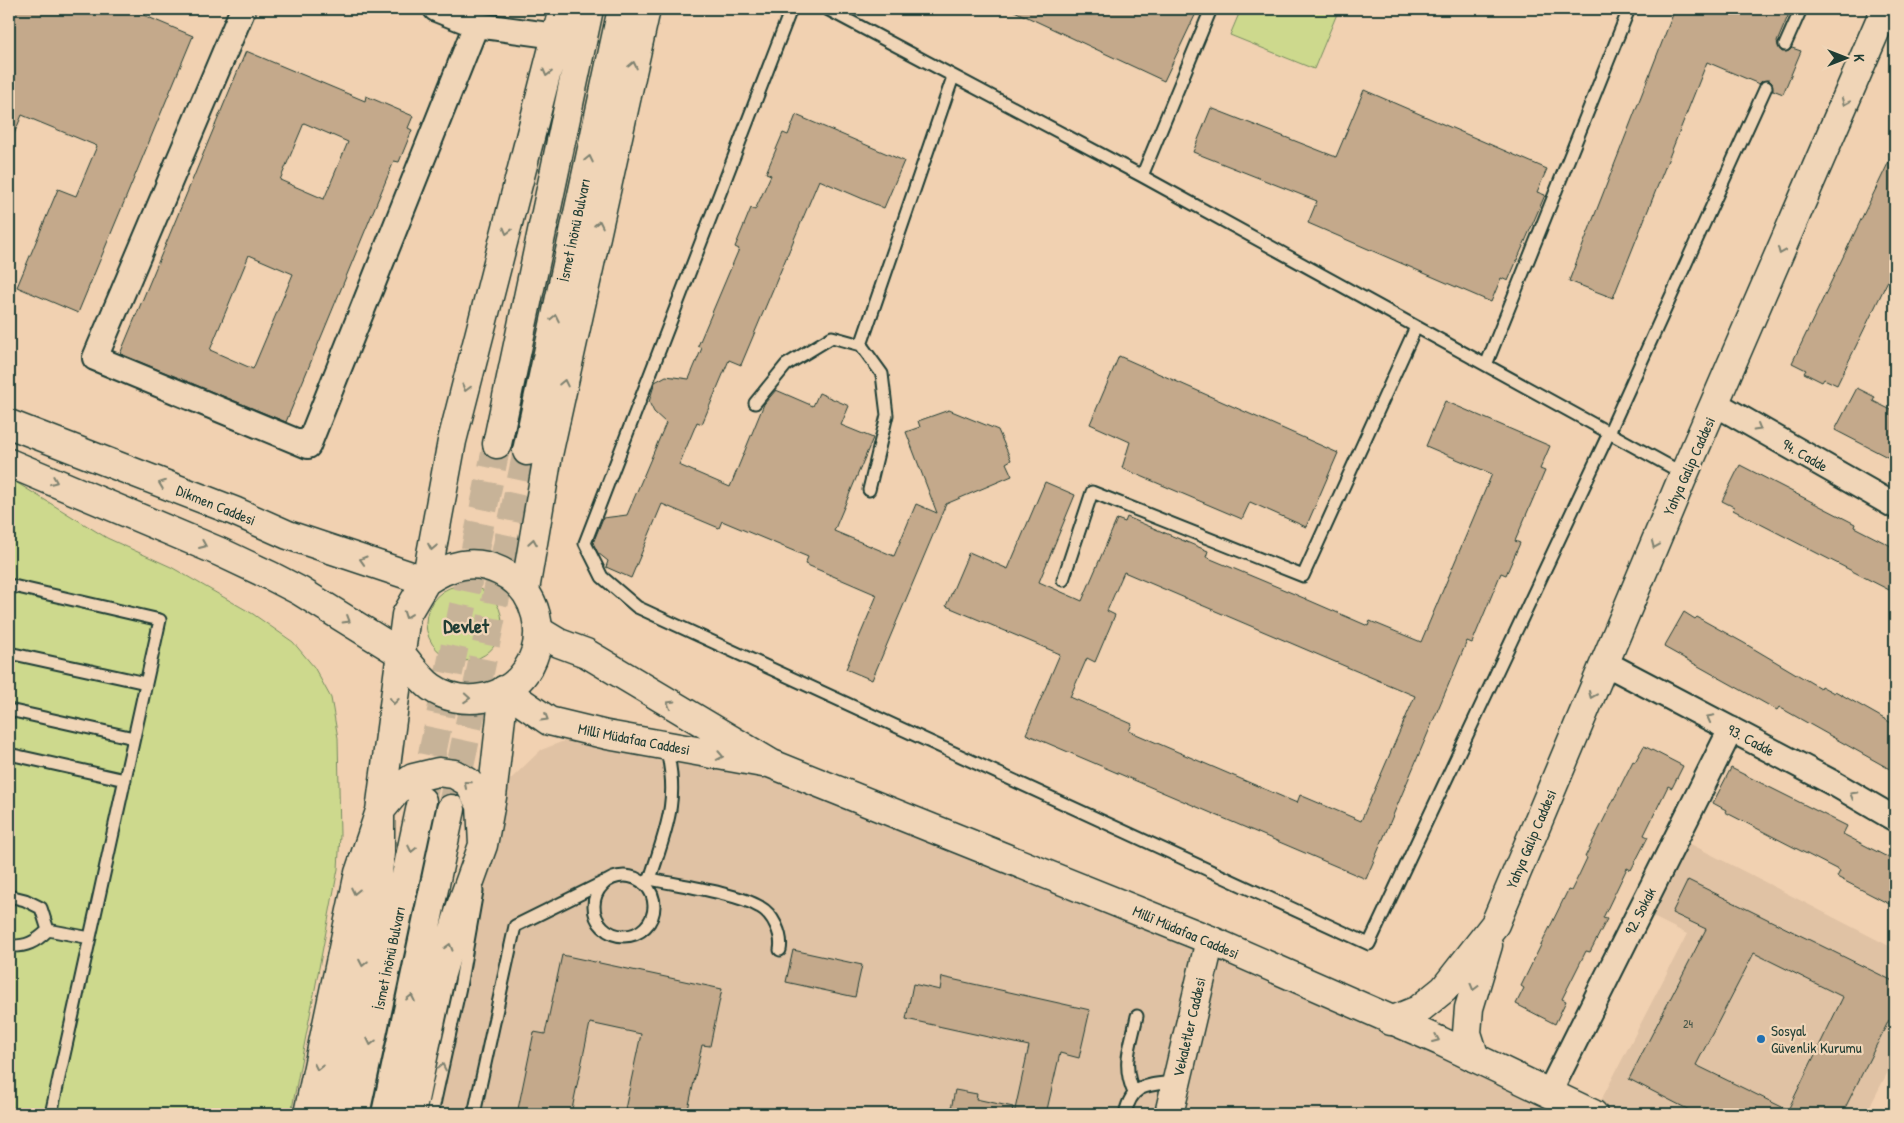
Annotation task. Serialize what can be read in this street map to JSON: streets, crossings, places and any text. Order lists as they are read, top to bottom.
{
  "streets": {
    "main road": [
      "İsmet İnönü Bulvarı",
      "Yahya Galip Caddesi",
      "Dikmen Caddesi",
      "Millî Müdafaa Caddesi",
      "Vekaletler Caddesi"
    ],
    "street": ["94. Cadde", "93. Cadde", "92. Sokak"]
  },
  "crossings": [
    ["94. Cadde", "Yahya Galip Caddesi"],
    ["Yahya Galip Caddesi", "Millî Müdafaa Caddesi"],
    ["Yahya Galip Caddesi", "93. Cadde"],
    ["Dikmen Caddesi", "Millî Müdafaa Caddesi"],
    ["Millî Müdafaa Caddesi", "92. Sokak"],
    ["Millî Müdafaa Caddesi", "Vekaletler Caddesi"],
    ["93. Cadde", "92. Sokak"]
  ],
  "one_way": ["94. Cadde", "Yahya Galip Caddesi", "93. Cadde"],
  "districts": ["Devlet"],
  "places": ["Sosyal Güvenlik Kurumu"],
  "house_numbers": ["24"],
  "north": "right"
}
